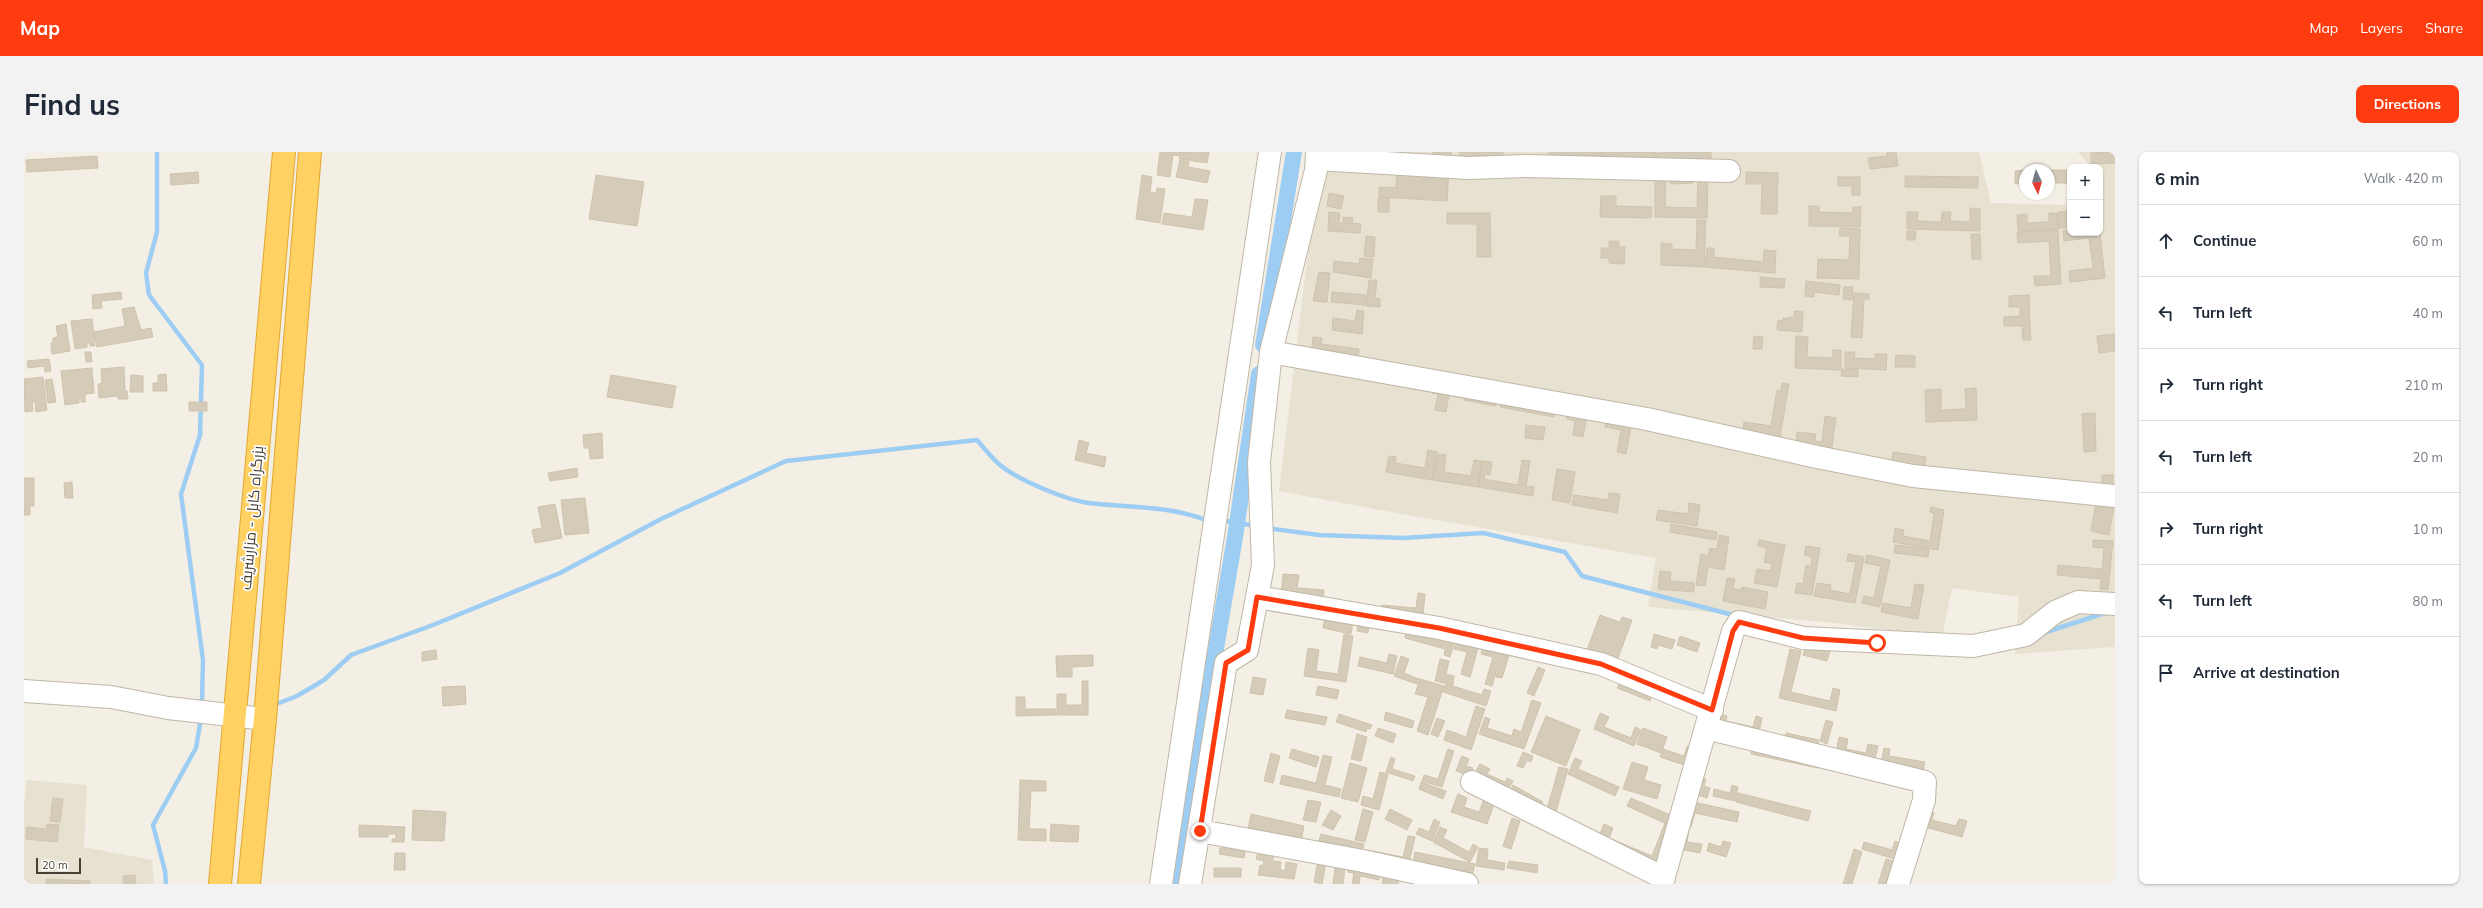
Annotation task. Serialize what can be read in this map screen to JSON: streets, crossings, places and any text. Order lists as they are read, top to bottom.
{
  "streets": {
    "highway": ["بزرگراه کابل - مزارشریف"]
  },
  "scale_bar": "20 m",
  "north": "bottom",
  "page": {
    "header": "Map",
    "nav": ["Map", "Layers", "Share"],
    "buttons": "Directions",
    "title": "Find us",
    "heading": ["6 min", "Walk · 420 m"],
    "map_buttons": ["+", "−"],
    "list": [
      ["Continue", "60 m"],
      ["Turn left", "40 m"],
      ["Turn right", "210 m"],
      ["Turn left", "20 m"],
      ["Turn right", "10 m"],
      ["Turn left", "80 m"],
      "Arrive at destination"
    ],
    "scale": "20 m"
  }
}
